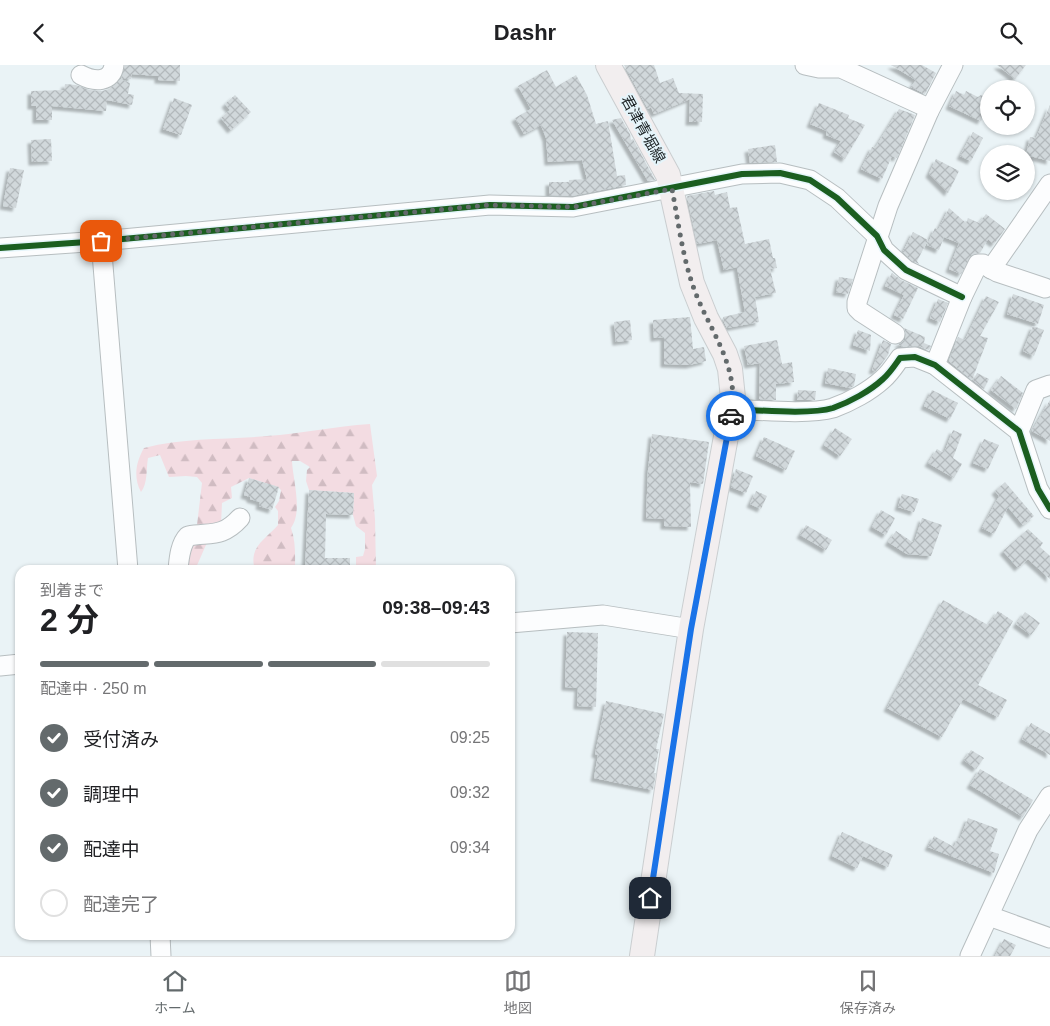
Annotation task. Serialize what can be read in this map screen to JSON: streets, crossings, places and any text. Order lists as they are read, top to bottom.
{
  "streets": {
    "main road": ["君津青堀線"]
  },
  "page": {
    "header": "Dashr",
    "heading": ["2 分", "到着まで", "09:38–09:43"],
    "bar": "配達中 · 250 m",
    "list": [
      ["受付済み", "09:25"],
      ["調理中", "09:32"],
      ["配達中", "09:34"],
      "配達完了"
    ],
    "tabs": ["ホーム", "地図", "保存済み"]
  }
}
